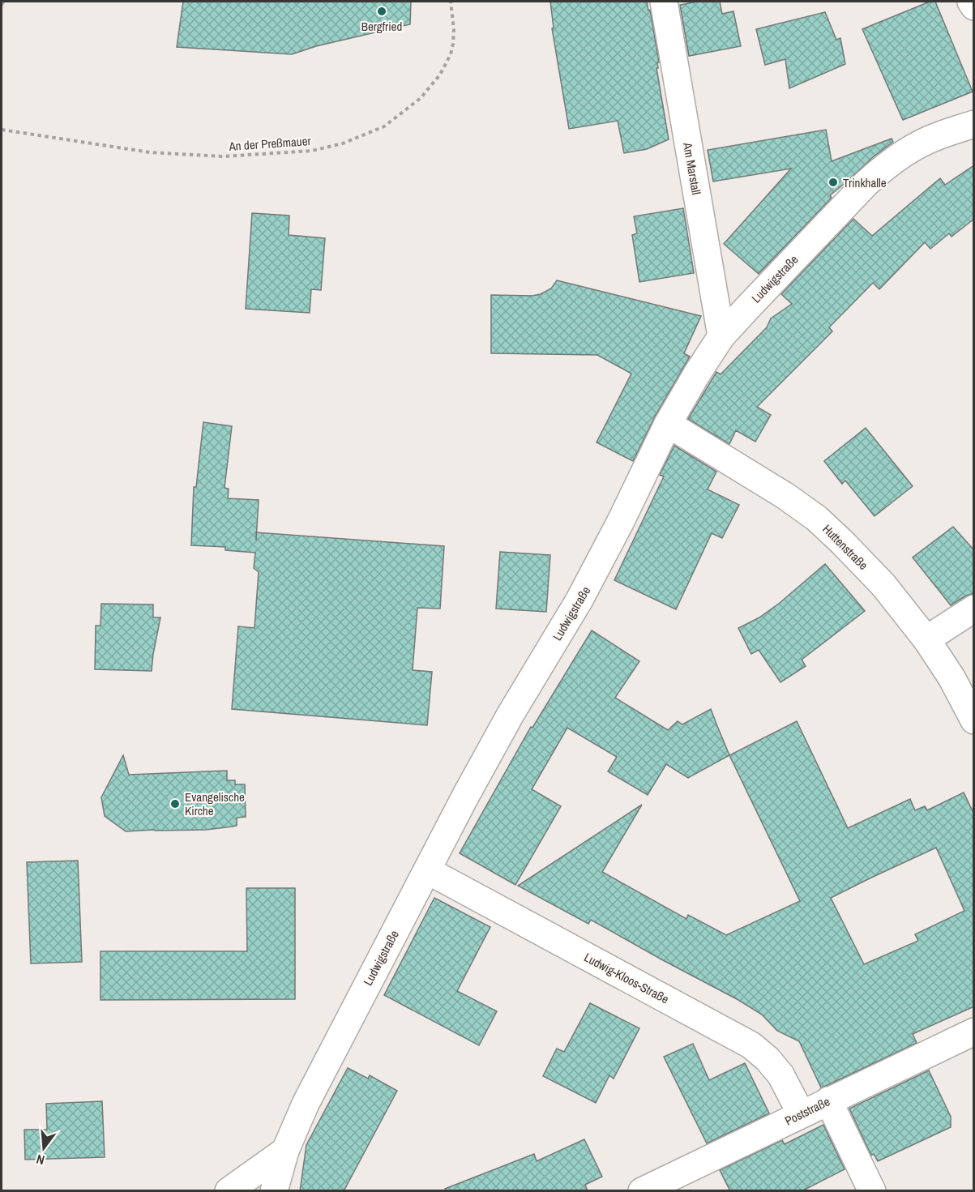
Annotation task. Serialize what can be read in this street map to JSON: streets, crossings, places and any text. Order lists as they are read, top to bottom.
{
  "streets": {
    "street": [
      "Am Marstall",
      "Ludwigstraße",
      "Huttenstraße",
      "Ludwig-Kloos-Straße",
      "Poststraße"
    ],
    "path": ["An der Preßmauer"]
  },
  "crossings": [
    ["Am Marstall", "Ludwigstraße"],
    ["Ludwigstraße", "Huttenstraße"],
    ["Ludwigstraße", "Ludwig-Kloos-Straße"],
    ["Ludwig-Kloos-Straße", "Poststraße"]
  ],
  "places": ["Bergfried", "Trinkhalle", "Evangelische Kirche"],
  "north": "bottom"
}
